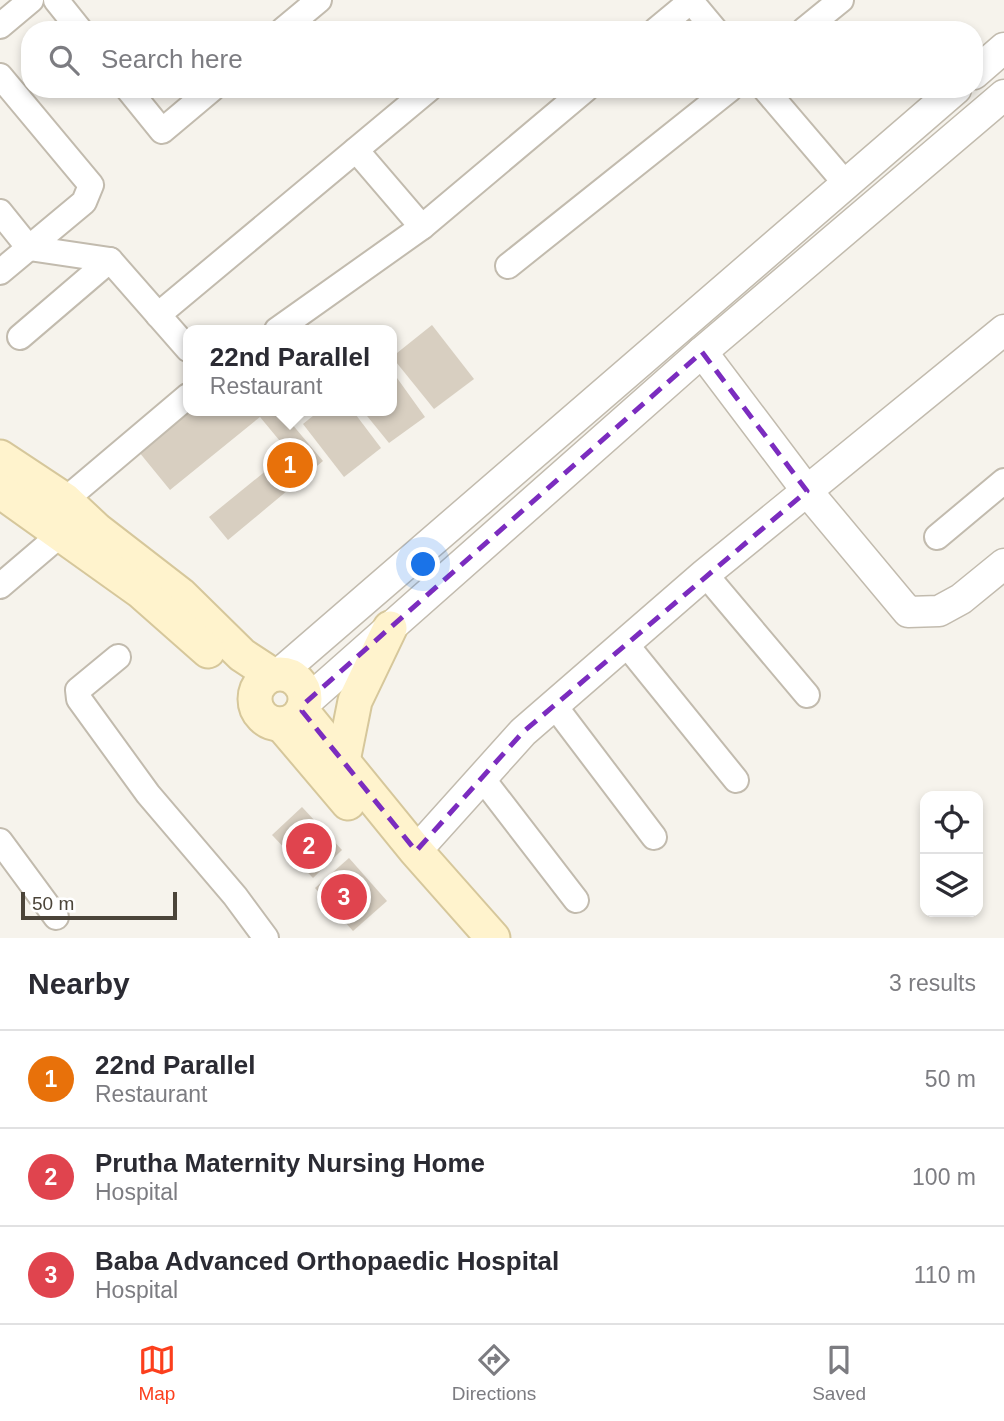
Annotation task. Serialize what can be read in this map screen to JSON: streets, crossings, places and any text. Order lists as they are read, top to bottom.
{
  "scale_bar": "50 m",
  "page": {
    "search": "Search here",
    "popup": ["22nd Parallel", "Restaurant"],
    "pins": ["1", "2", "3"],
    "scale": "50 m",
    "heading": ["Nearby", "3 results"],
    "list": [
      {
        "mark": "1",
        "name": "22nd Parallel",
        "note": "Restaurant",
        "value": "50 m"
      },
      {
        "mark": "2",
        "name": "Prutha Maternity Nursing Home",
        "note": "Hospital",
        "value": "100 m"
      },
      {
        "mark": "3",
        "name": "Baba Advanced Orthopaedic Hospital",
        "note": "Hospital",
        "value": "110 m"
      }
    ],
    "nav": ["Map", "Directions", "Saved"]
  }
}
